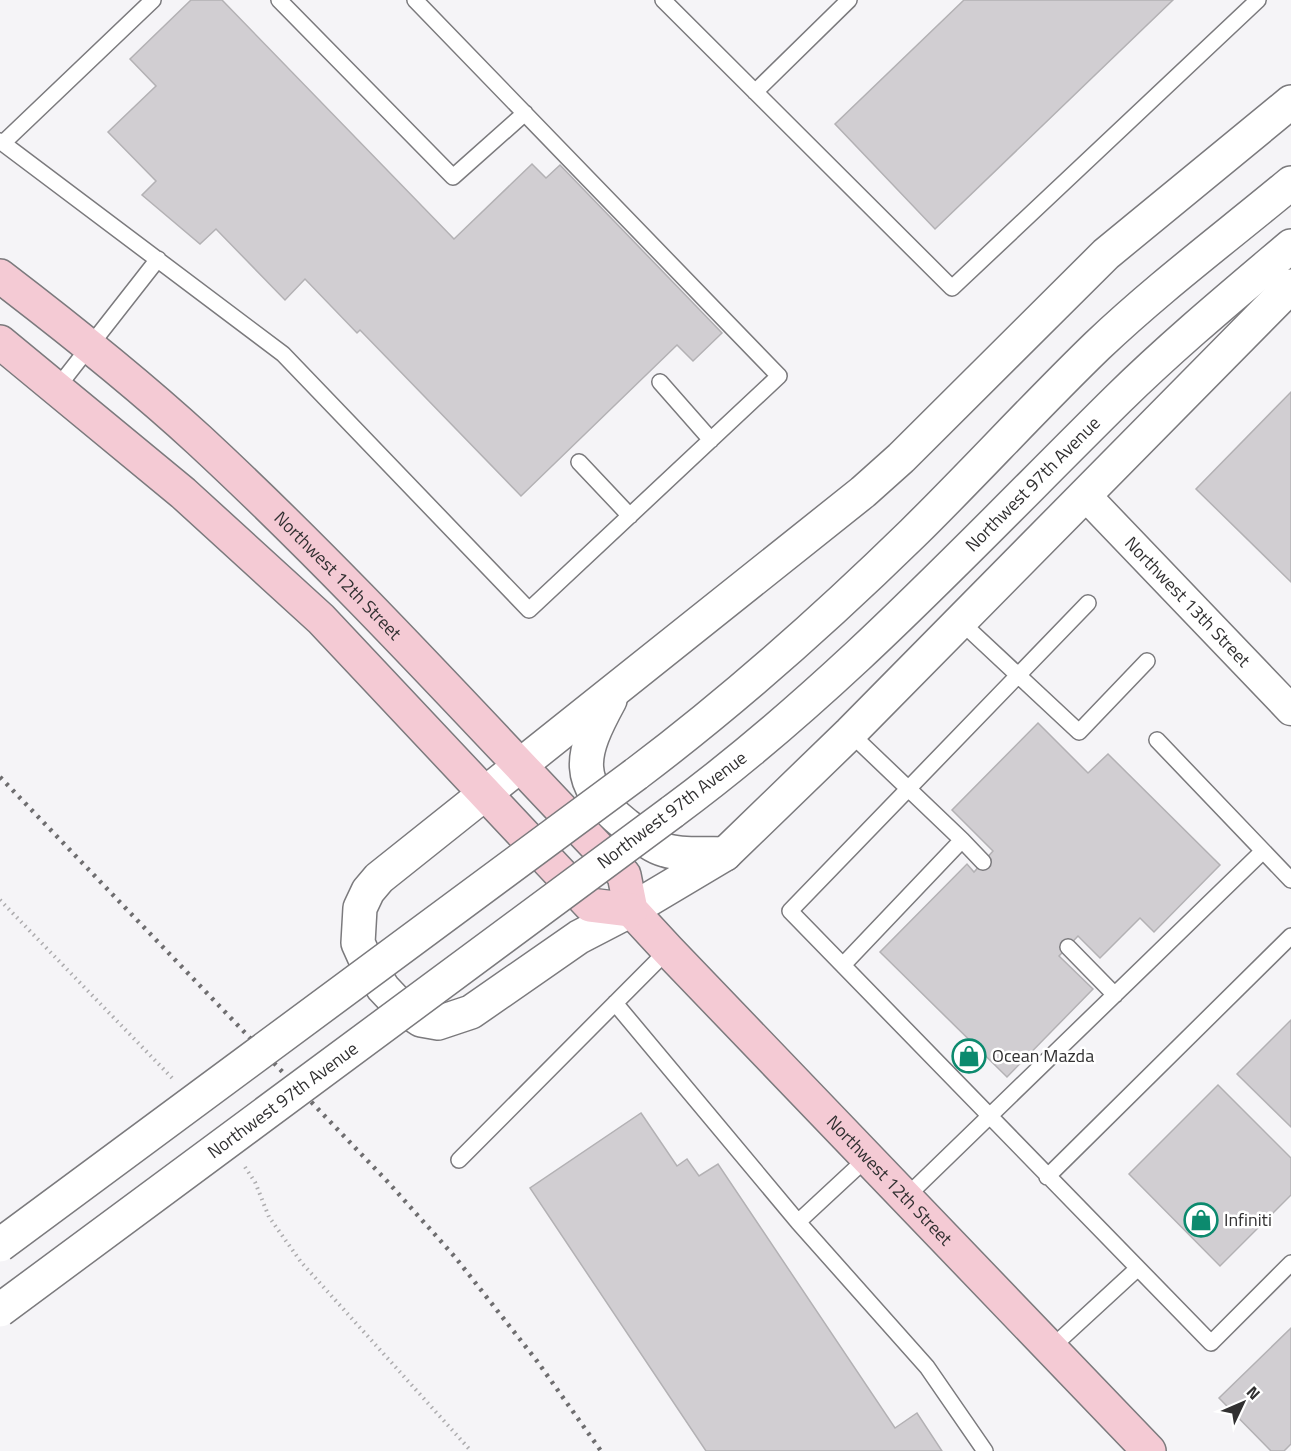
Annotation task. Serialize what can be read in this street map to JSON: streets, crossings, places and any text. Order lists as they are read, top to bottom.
{
  "streets": {
    "main road": ["Northwest 12th Street"],
    "street": ["Northwest 97th Avenue", "Northwest 13th Street"]
  },
  "places": {
    "shop": ["Ocean Mazda", "Infiniti"]
  },
  "north": "top right"
}
